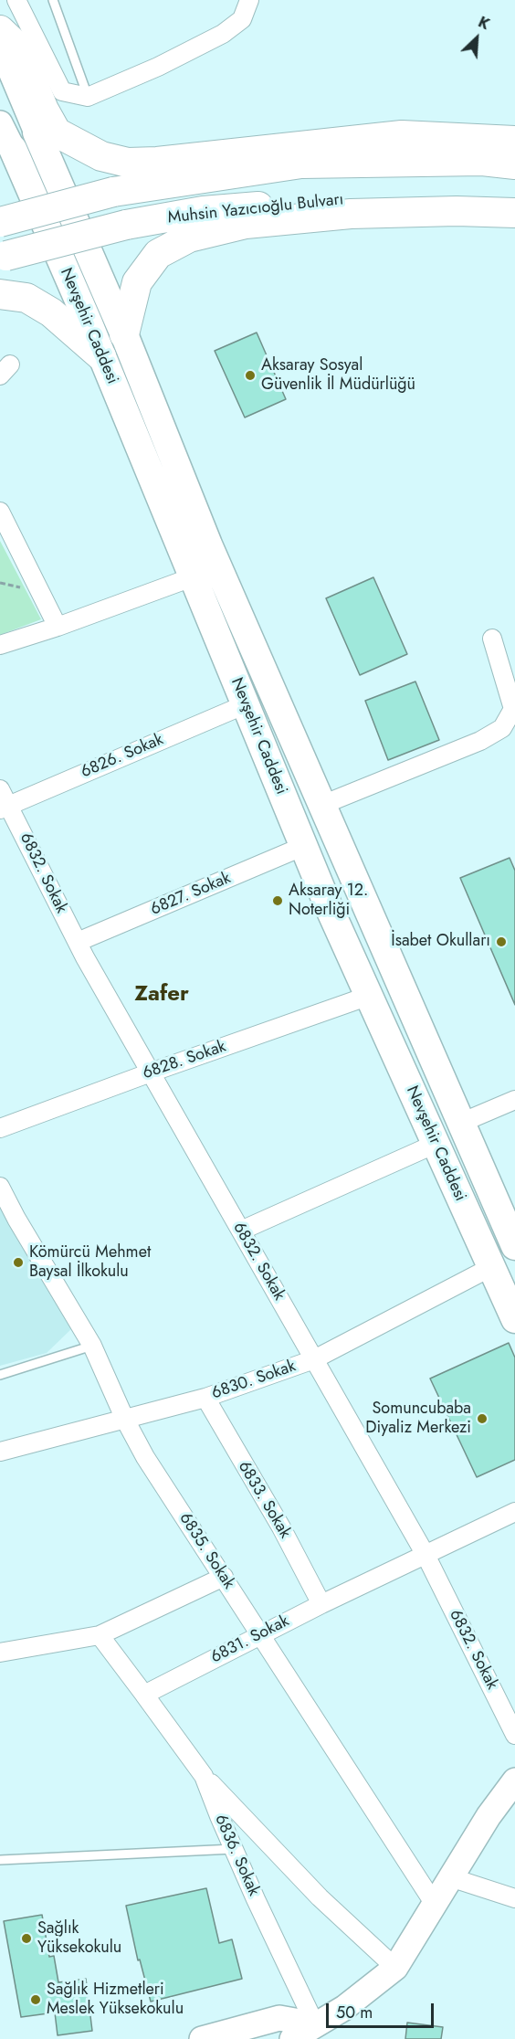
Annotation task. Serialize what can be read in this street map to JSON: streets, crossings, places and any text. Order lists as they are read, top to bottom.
{
  "streets": {
    "highway": ["Muhsin Yazıcıoğlu Bulvarı"],
    "main road": ["Nevşehir Caddesi"],
    "street": [
      "6826. Sokak",
      "6832. Sokak",
      "6827. Sokak",
      "6828. Sokak",
      "6830. Sokak",
      "6833. Sokak",
      "6835. Sokak",
      "6831. Sokak",
      "6836. Sokak"
    ]
  },
  "crossings": [
    ["Nevşehir Caddesi", "6826. Sokak"],
    ["Nevşehir Caddesi", "6827. Sokak"],
    ["Nevşehir Caddesi", "6828. Sokak"],
    ["Nevşehir Caddesi", "6830. Sokak"],
    ["6826. Sokak", "6832. Sokak"],
    ["6832. Sokak", "6827. Sokak"],
    ["6832. Sokak", "6828. Sokak"],
    ["6832. Sokak", "6830. Sokak"],
    ["6832. Sokak", "6831. Sokak"],
    ["6830. Sokak", "6833. Sokak"],
    ["6830. Sokak", "6835. Sokak"],
    ["6833. Sokak", "6831. Sokak"],
    ["6835. Sokak", "6831. Sokak"],
    ["6831. Sokak", "6836. Sokak"]
  ],
  "districts": ["Zafer"],
  "places": [
    "Aksaray Sosyal Güvenlik İl Müdürlüğü",
    "Aksaray 12. Noterliği",
    "İsabet Okulları",
    "Kömürcü Mehmet Baysal İlkokulu",
    "Somuncubaba Diyaliz Merkezi",
    "Sağlık Yüksekokulu",
    "Sağlık Hizmetleri Meslek Yüksekokulu"
  ],
  "scale_bar": "50 m",
  "north": "top right"
}
